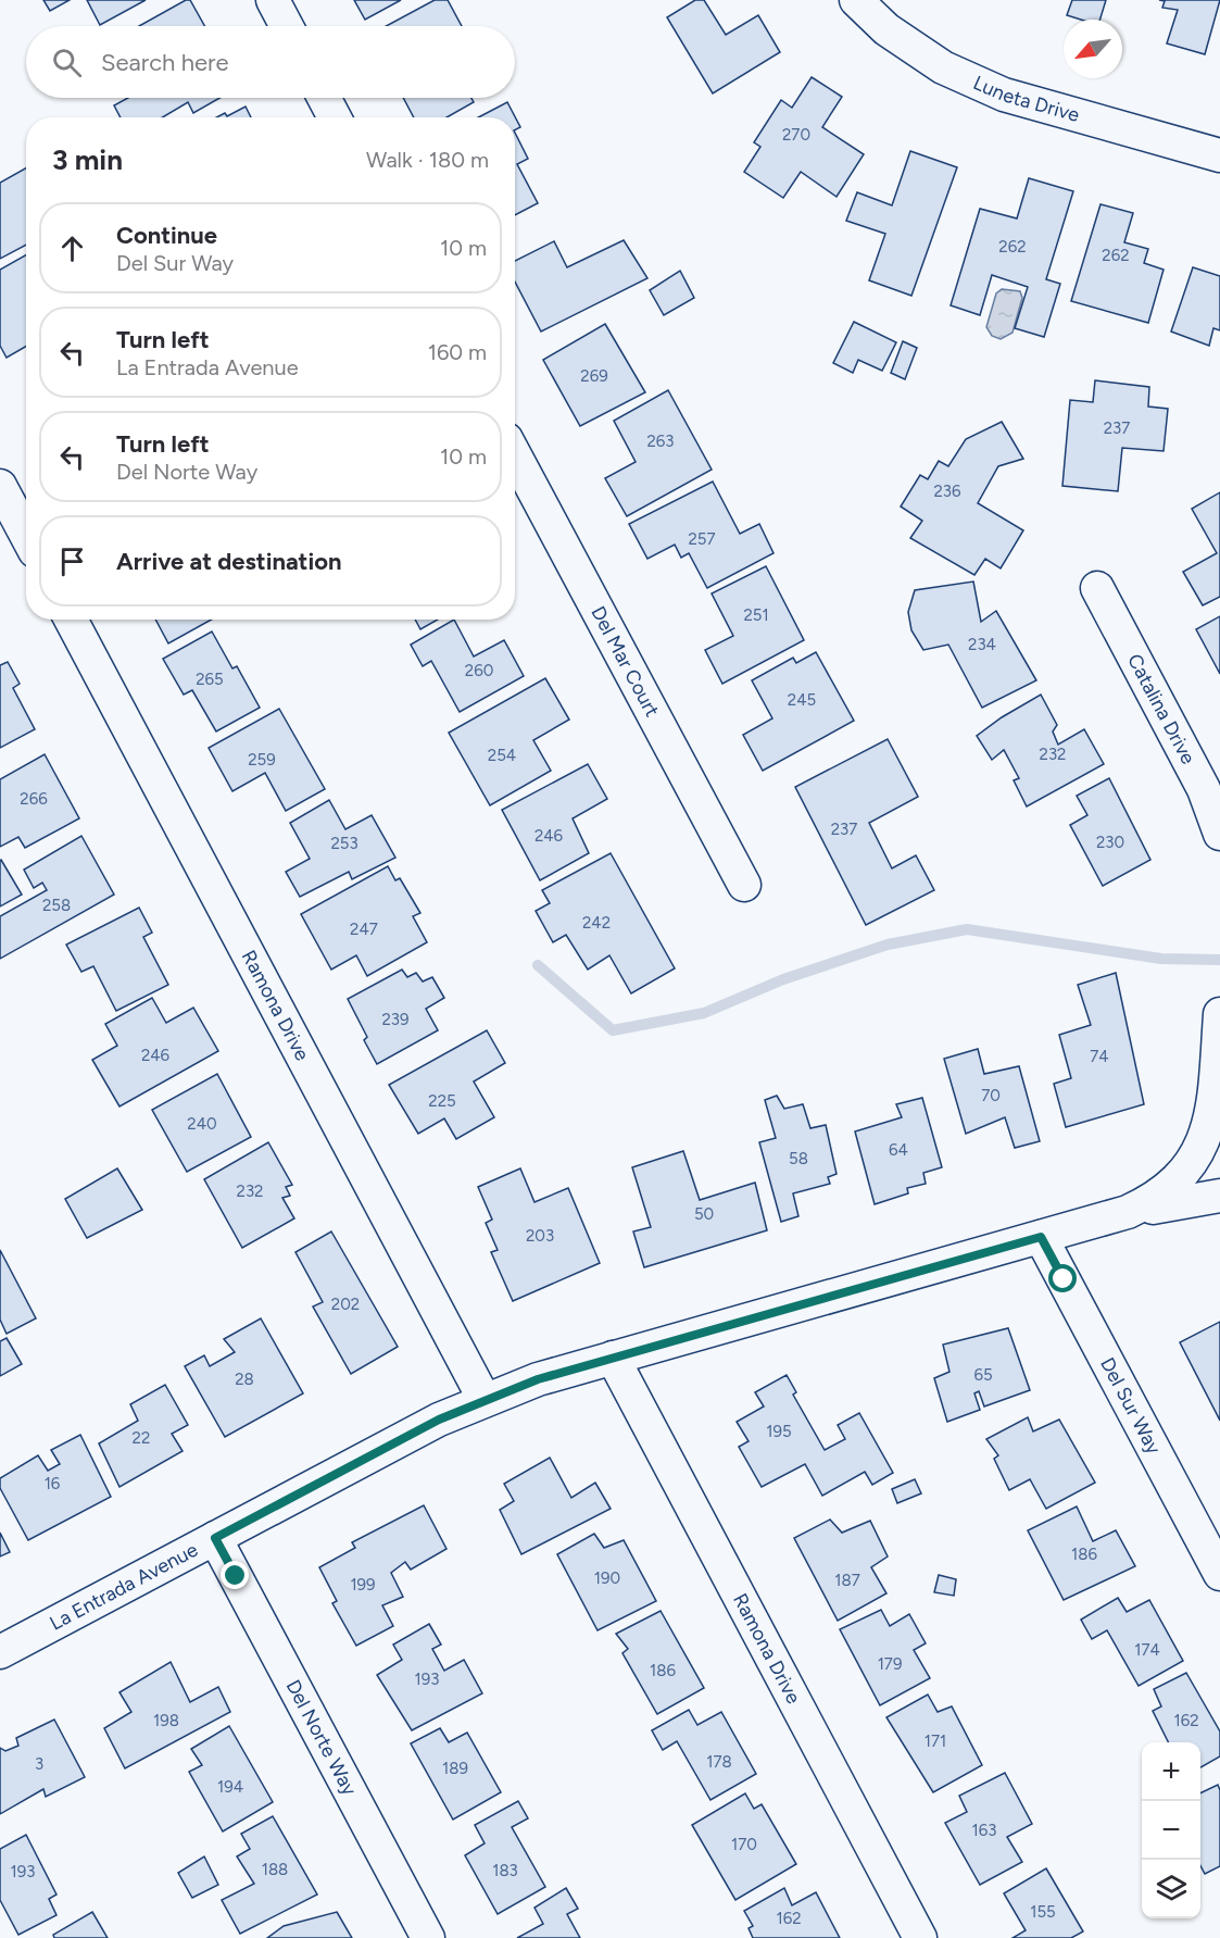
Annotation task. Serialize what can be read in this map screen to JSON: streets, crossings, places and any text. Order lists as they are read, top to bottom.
{
  "streets": {
    "street": [
      "Luneta Drive",
      "Del Mar Court",
      "Catalina Drive",
      "Ramona Drive",
      "Del Sur Way",
      "La Entrada Avenue",
      "Del Norte Way"
    ]
  },
  "crossings": [
    ["Ramona Drive", "La Entrada Avenue"],
    ["Del Sur Way", "La Entrada Avenue"],
    ["La Entrada Avenue", "Del Norte Way"]
  ],
  "house_numbers": [
    "270",
    "262",
    "262",
    "269",
    "237",
    "263",
    "236",
    "257",
    "251",
    "234",
    "260",
    "265",
    "245",
    "232",
    "254",
    "259",
    "266",
    "237",
    "246",
    "230",
    "253",
    "258",
    "242",
    "247",
    "239",
    "246",
    "74",
    "70",
    "225",
    "240",
    "64",
    "58",
    "232",
    "50",
    "203",
    "202",
    "65",
    "28",
    "195",
    "22",
    "16",
    "186",
    "190",
    "187",
    "199",
    "174",
    "179",
    "186",
    "193",
    "198",
    "162",
    "171",
    "178",
    "3",
    "189",
    "194",
    "163",
    "170",
    "188",
    "183",
    "193",
    "155",
    "162"
  ],
  "north": "bottom left",
  "page": {
    "search": "Search here",
    "heading": ["3 min", "Walk · 180 m"],
    "list": [
      ["Continue", "Del Sur Way", "10 m"],
      ["Turn left", "La Entrada Avenue", "160 m"],
      ["Turn left", "Del Norte Way", "10 m"],
      "Arrive at destination"
    ],
    "map_buttons": ["+", "−"]
  }
}
